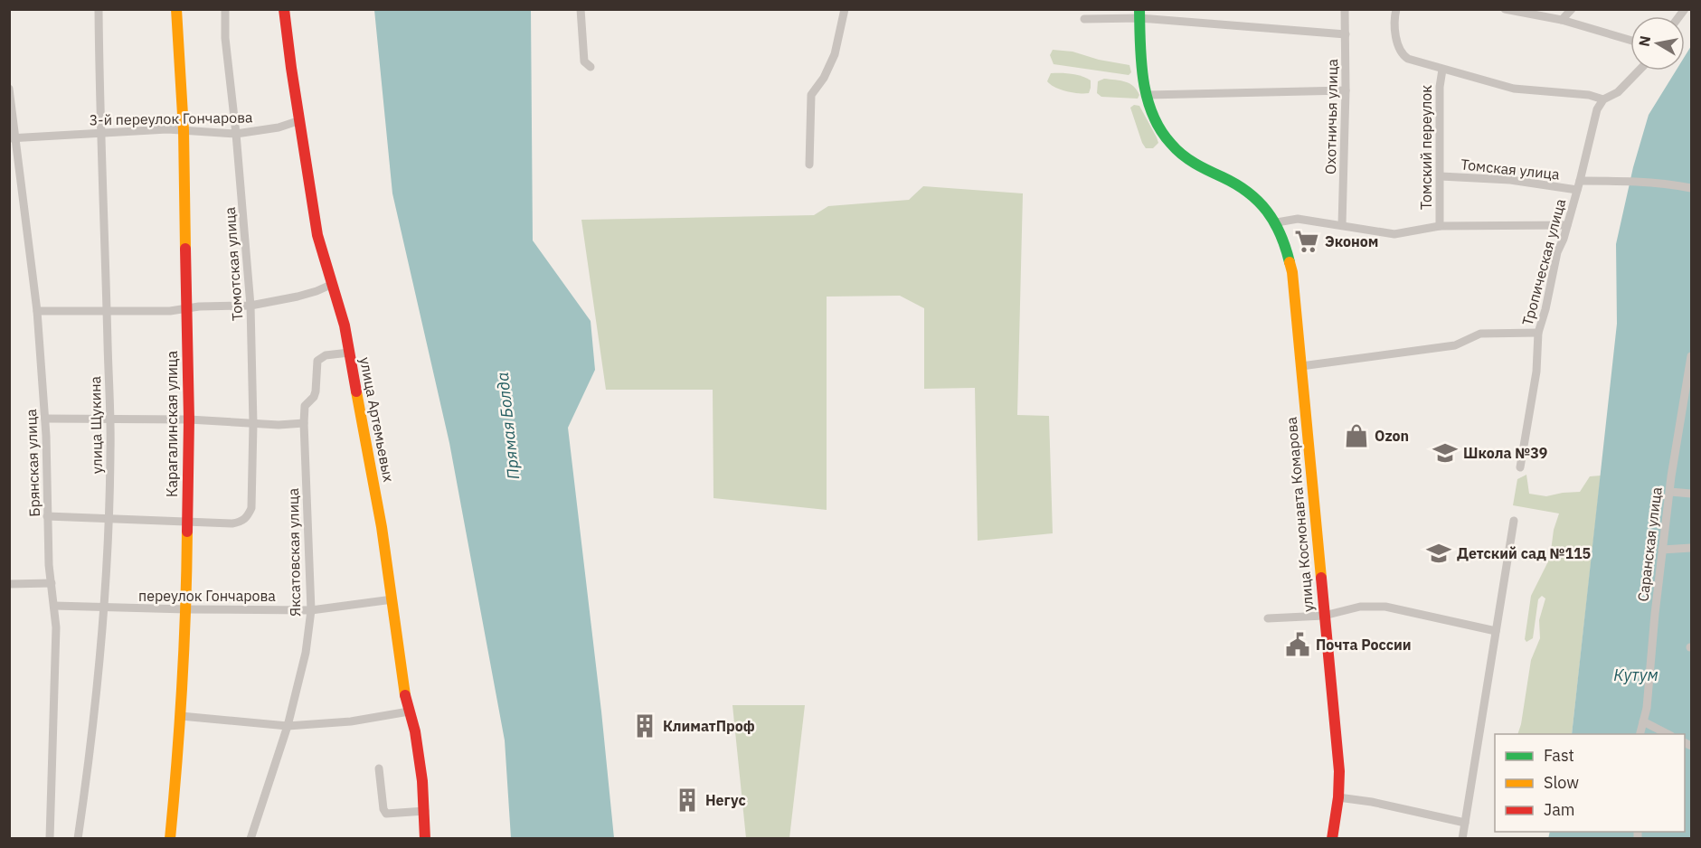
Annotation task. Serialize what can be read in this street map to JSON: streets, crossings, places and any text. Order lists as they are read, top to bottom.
{
  "streets": {
    "street": [
      "Охотничья улица",
      "3-й переулок Гончарова",
      "Томский переулок",
      "Томская улица",
      "Тропическая улица",
      "Томотская улица",
      "улица Артемьевых",
      "Карагалинская улица",
      "улица Щукина",
      "Брянская улица",
      "улица Космонавта Комарова",
      "Саранская улица",
      "Яксатовская улица",
      "переулок Гончарова"
    ]
  },
  "crossings": [
    ["3-й переулок Гончарова", "Томотская улица"],
    ["3-й переулок Гончарова", "улица Артемьевых"],
    ["3-й переулок Гончарова", "Карагалинская улица"],
    ["3-й переулок Гончарова", "улица Щукина"],
    ["3-й переулок Гончарова", "Брянская улица"],
    ["Томский переулок", "Томская улица"],
    ["Томская улица", "Тропическая улица"],
    ["Томотская улица", "Карагалинская улица"],
    ["улица Артемьевых", "Яксатовская улица"],
    ["улица Артемьевых", "переулок Гончарова"],
    ["Карагалинская улица", "переулок Гончарова"],
    ["улица Щукина", "переулок Гончарова"],
    ["Брянская улица", "переулок Гончарова"],
    ["Яксатовская улица", "переулок Гончарова"]
  ],
  "water": ["Прямая Болда", "Кутум"],
  "places": {
    "supermarket": ["Эконом"],
    "shop": ["Ozon"],
    "school or university": ["Школа №39", "Детский сад №115"],
    "public building": ["Почта России"],
    "building": ["КлиматПроф", "Негус"]
  },
  "legend": ["Fast", "Slow", "Jam"],
  "north": "left"
}
